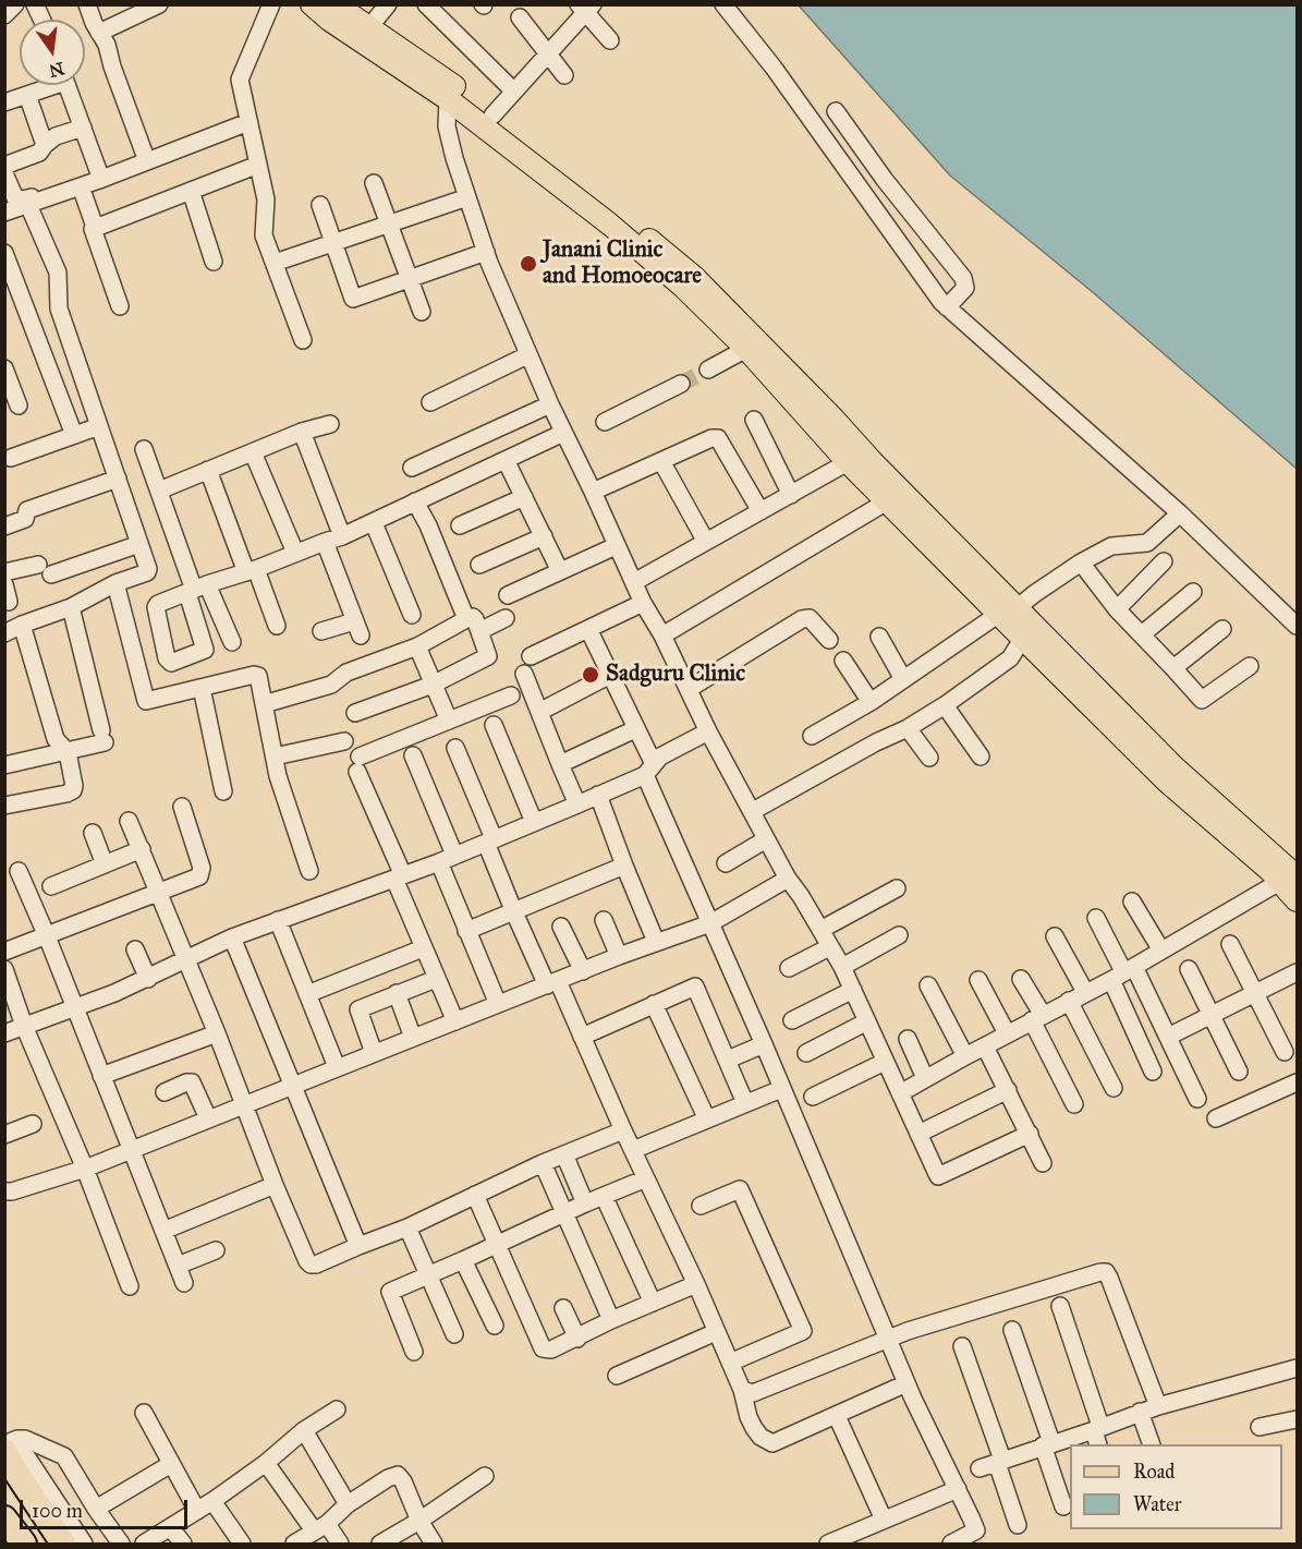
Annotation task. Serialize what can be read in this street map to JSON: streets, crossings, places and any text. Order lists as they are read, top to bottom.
{
  "places": ["Janani Clinic and Homoeocare", "Sadguru Clinic"],
  "legend": ["Road", "Water"],
  "scale_bar": "100 m",
  "north": "bottom"
}
